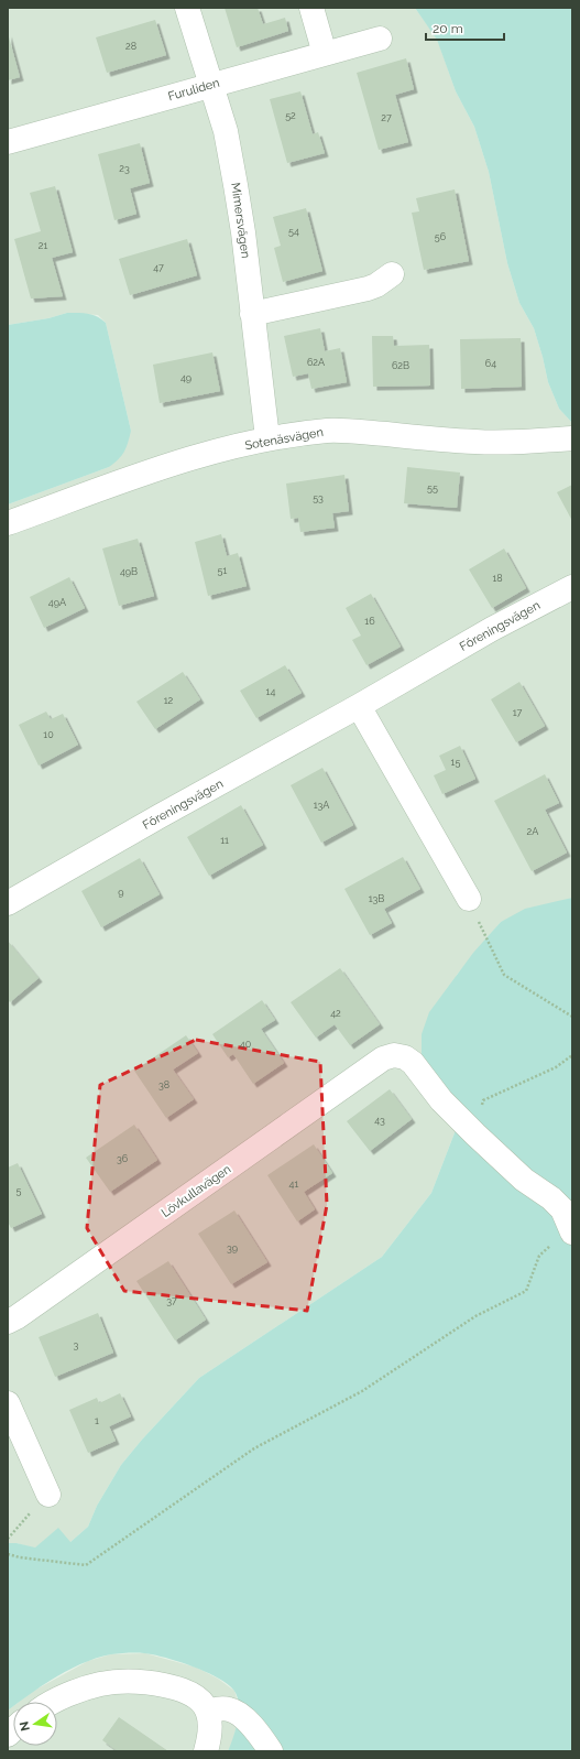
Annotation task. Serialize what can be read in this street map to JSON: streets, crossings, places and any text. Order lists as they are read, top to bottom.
{
  "streets": {
    "street": [
      "Furuliden",
      "Mimersvägen",
      "Sotenäsvägen",
      "Föreningsvägen",
      "Lövkullavägen"
    ]
  },
  "crossings": [
    ["Furuliden", "Mimersvägen"],
    ["Mimersvägen", "Sotenäsvägen"]
  ],
  "house_numbers": [
    "28",
    "52",
    "27",
    "23",
    "54",
    "56",
    "21",
    "47",
    "62A",
    "64",
    "62B",
    "49",
    "55",
    "53",
    "51",
    "49B",
    "18",
    "49A",
    "16",
    "14",
    "12",
    "17",
    "10",
    "15",
    "13A",
    "2A",
    "11",
    "9",
    "13B",
    "42",
    "40",
    "38",
    "43",
    "36",
    "41",
    "5",
    "39",
    "37",
    "3",
    "1"
  ],
  "scale_bar": "20 m",
  "north": "left"
}
